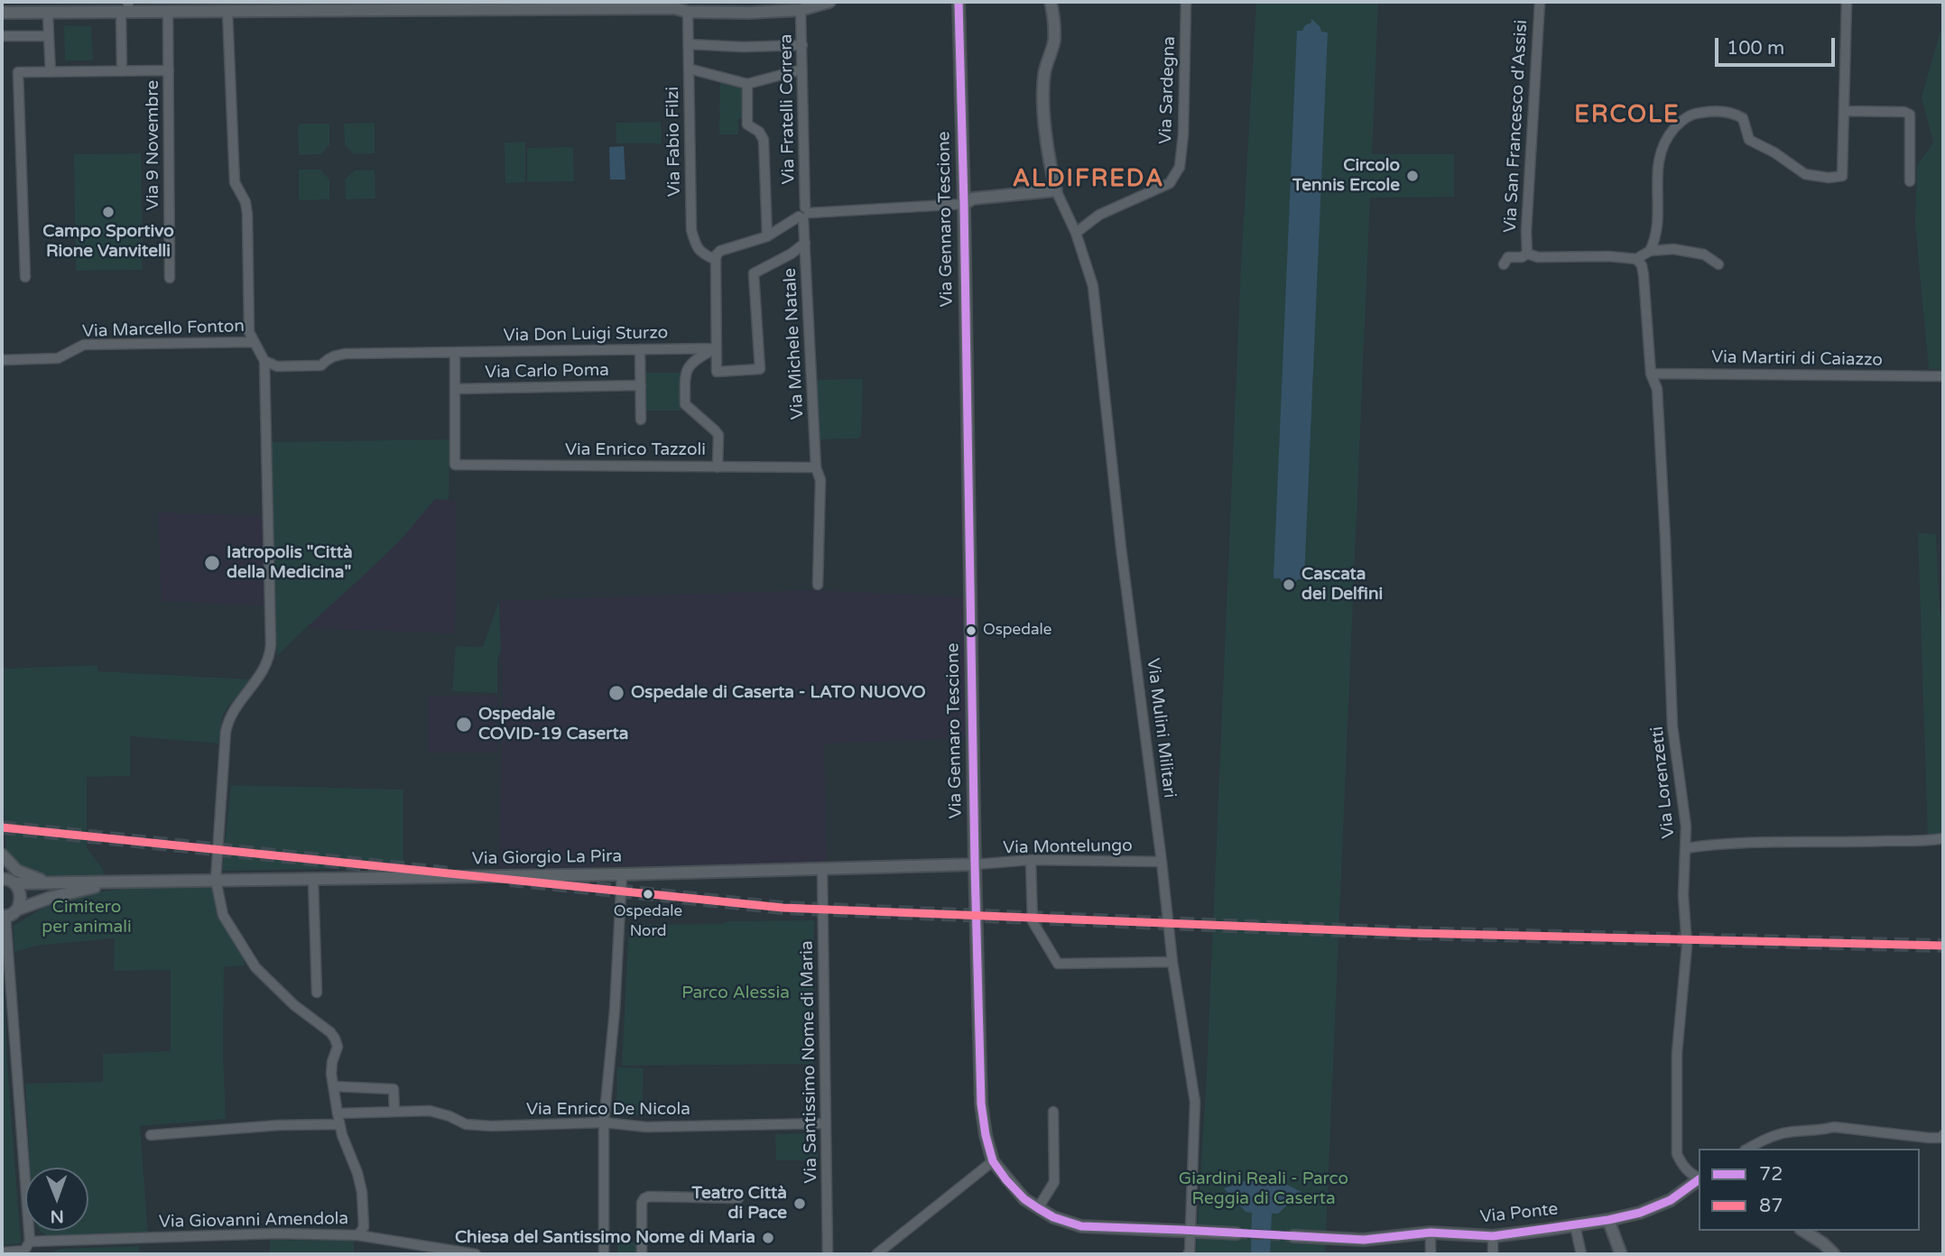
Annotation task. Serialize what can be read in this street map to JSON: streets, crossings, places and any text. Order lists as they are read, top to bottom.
{
  "streets": {
    "street": [
      "Via Sardegna",
      "Via Fratelli Correra",
      "Via San Francesco d'Assisi",
      "Via Fabio Filzi",
      "Via 9 Novembre",
      "Via Gennaro Tescione",
      "Via Marcello Fonton",
      "Via Don Luigi Sturzo",
      "Via Michele Natale",
      "Via Martiri di Caiazzo",
      "Via Carlo Poma",
      "Via Enrico Tazzoli",
      "Via Mulini Militari",
      "Via Lorenzetti",
      "Via Montelungo",
      "Via Giorgio La Pira",
      "Via Santissimo Nome di Maria",
      "Via Enrico De Nicola",
      "Via Ponte",
      "Via Giovanni Amendola"
    ]
  },
  "crossings": [
    ["Via Sardegna", "Via Mulini Militari"],
    ["Via Fratelli Correra", "Via Michele Natale"],
    ["Via Gennaro Tescione", "Via Mulini Militari"],
    ["Via Gennaro Tescione", "Via Montelungo"],
    ["Via Gennaro Tescione", "Via Giorgio La Pira"],
    ["Via Michele Natale", "Via Enrico Tazzoli"],
    ["Via Martiri di Caiazzo", "Via Lorenzetti"],
    ["Via Carlo Poma", "Via Enrico Tazzoli"],
    ["Via Mulini Militari", "Via Montelungo"],
    ["Via Montelungo", "Via Giorgio La Pira"],
    ["Via Giorgio La Pira", "Via Santissimo Nome di Maria"],
    ["Via Santissimo Nome di Maria", "Via Enrico De Nicola"]
  ],
  "districts": ["ERCOLE", "ALDIFREDA"],
  "parks": ["Cimitero per animali", "Parco Alessia", "Giardini Reali - Parco Reggia di Caserta"],
  "places": [
    "Circolo Tennis Ercole",
    "Campo Sportivo Rione Vanvitelli",
    "Iatropolis \"Città della Medicina\"",
    "Cascata dei Delfini",
    "Ospedale",
    "Ospedale di Caserta - LATO NUOVO",
    "Ospedale COVID-19 Caserta",
    "Ospedale Nord",
    "Teatro Città di Pace",
    "Chiesa del Santissimo Nome di Maria"
  ],
  "lines": ["transit line 72", "transit line 87"],
  "legend": ["72", "87"],
  "scale_bar": "100 m",
  "north": "bottom"
}
